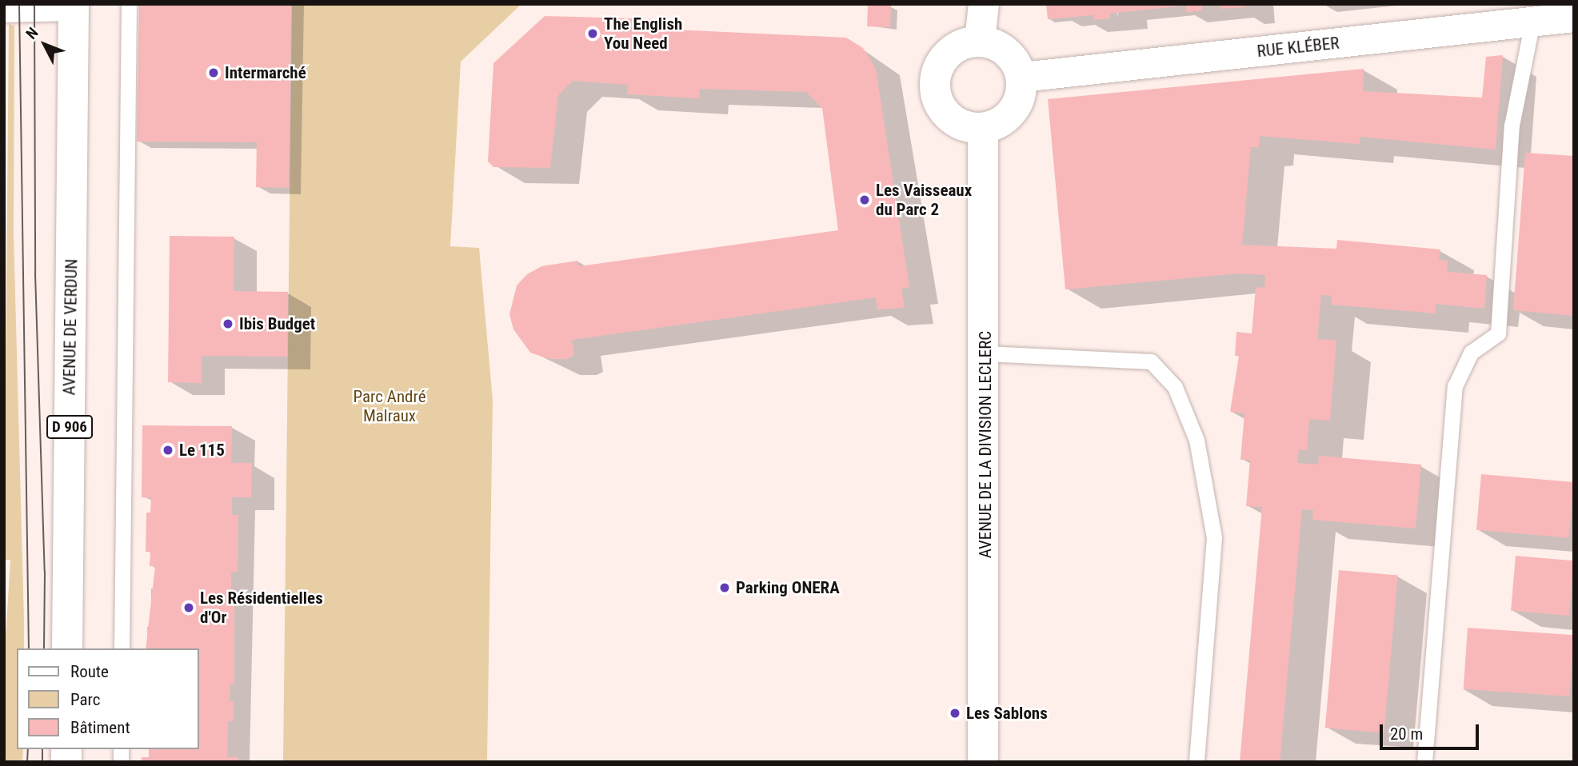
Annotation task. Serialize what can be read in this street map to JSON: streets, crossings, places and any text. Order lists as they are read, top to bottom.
{
  "streets": {
    "street": [
      "RUE KLÉBER",
      "AVENUE DE VERDUN",
      "D 906",
      "AVENUE DE LA DIVISION LECLERC"
    ]
  },
  "crossings": [
    ["RUE KLÉBER", "AVENUE DE LA DIVISION LECLERC"]
  ],
  "parks": ["Parc André Malraux"],
  "places": [
    "The English You Need",
    "Intermarché",
    "Les Vaisseaux du Parc 2",
    "Ibis Budget",
    "Le 115",
    "Parking ONERA",
    "Les Résidentielles d'Or",
    "Les Sablons"
  ],
  "legend": ["Route", "Parc", "Bâtiment"],
  "scale_bar": "20 m",
  "north": "top left"
}
